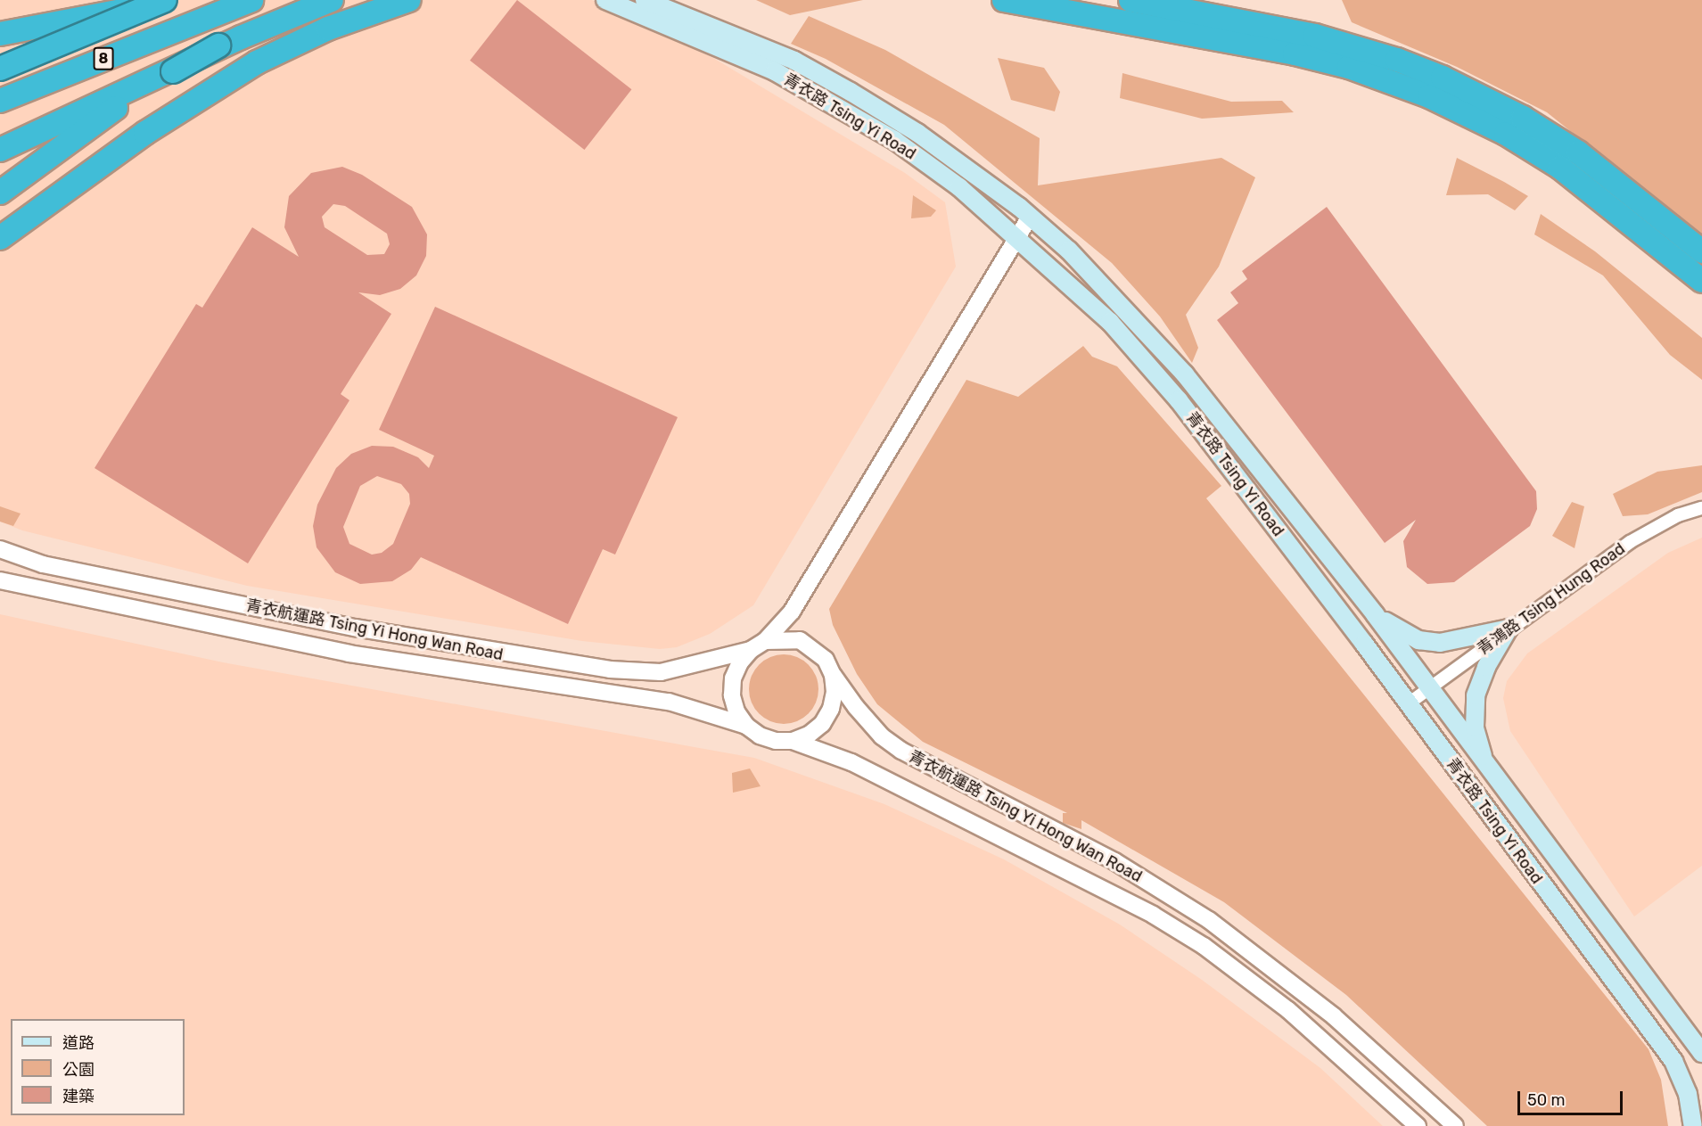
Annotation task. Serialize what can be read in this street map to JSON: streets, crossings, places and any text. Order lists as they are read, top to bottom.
{
  "streets": {
    "highway": ["8"],
    "main road": ["青衣路 Tsing Yi Road"],
    "street": ["青鴻路 Tsing Hung Road", "青衣航運路 Tsing Yi Hong Wan Road"]
  },
  "crossings": [
    ["青衣路 Tsing Yi Road", "青鴻路 Tsing Hung Road"]
  ],
  "legend": ["道路", "公園", "建築"],
  "scale_bar": "50 m"
}
